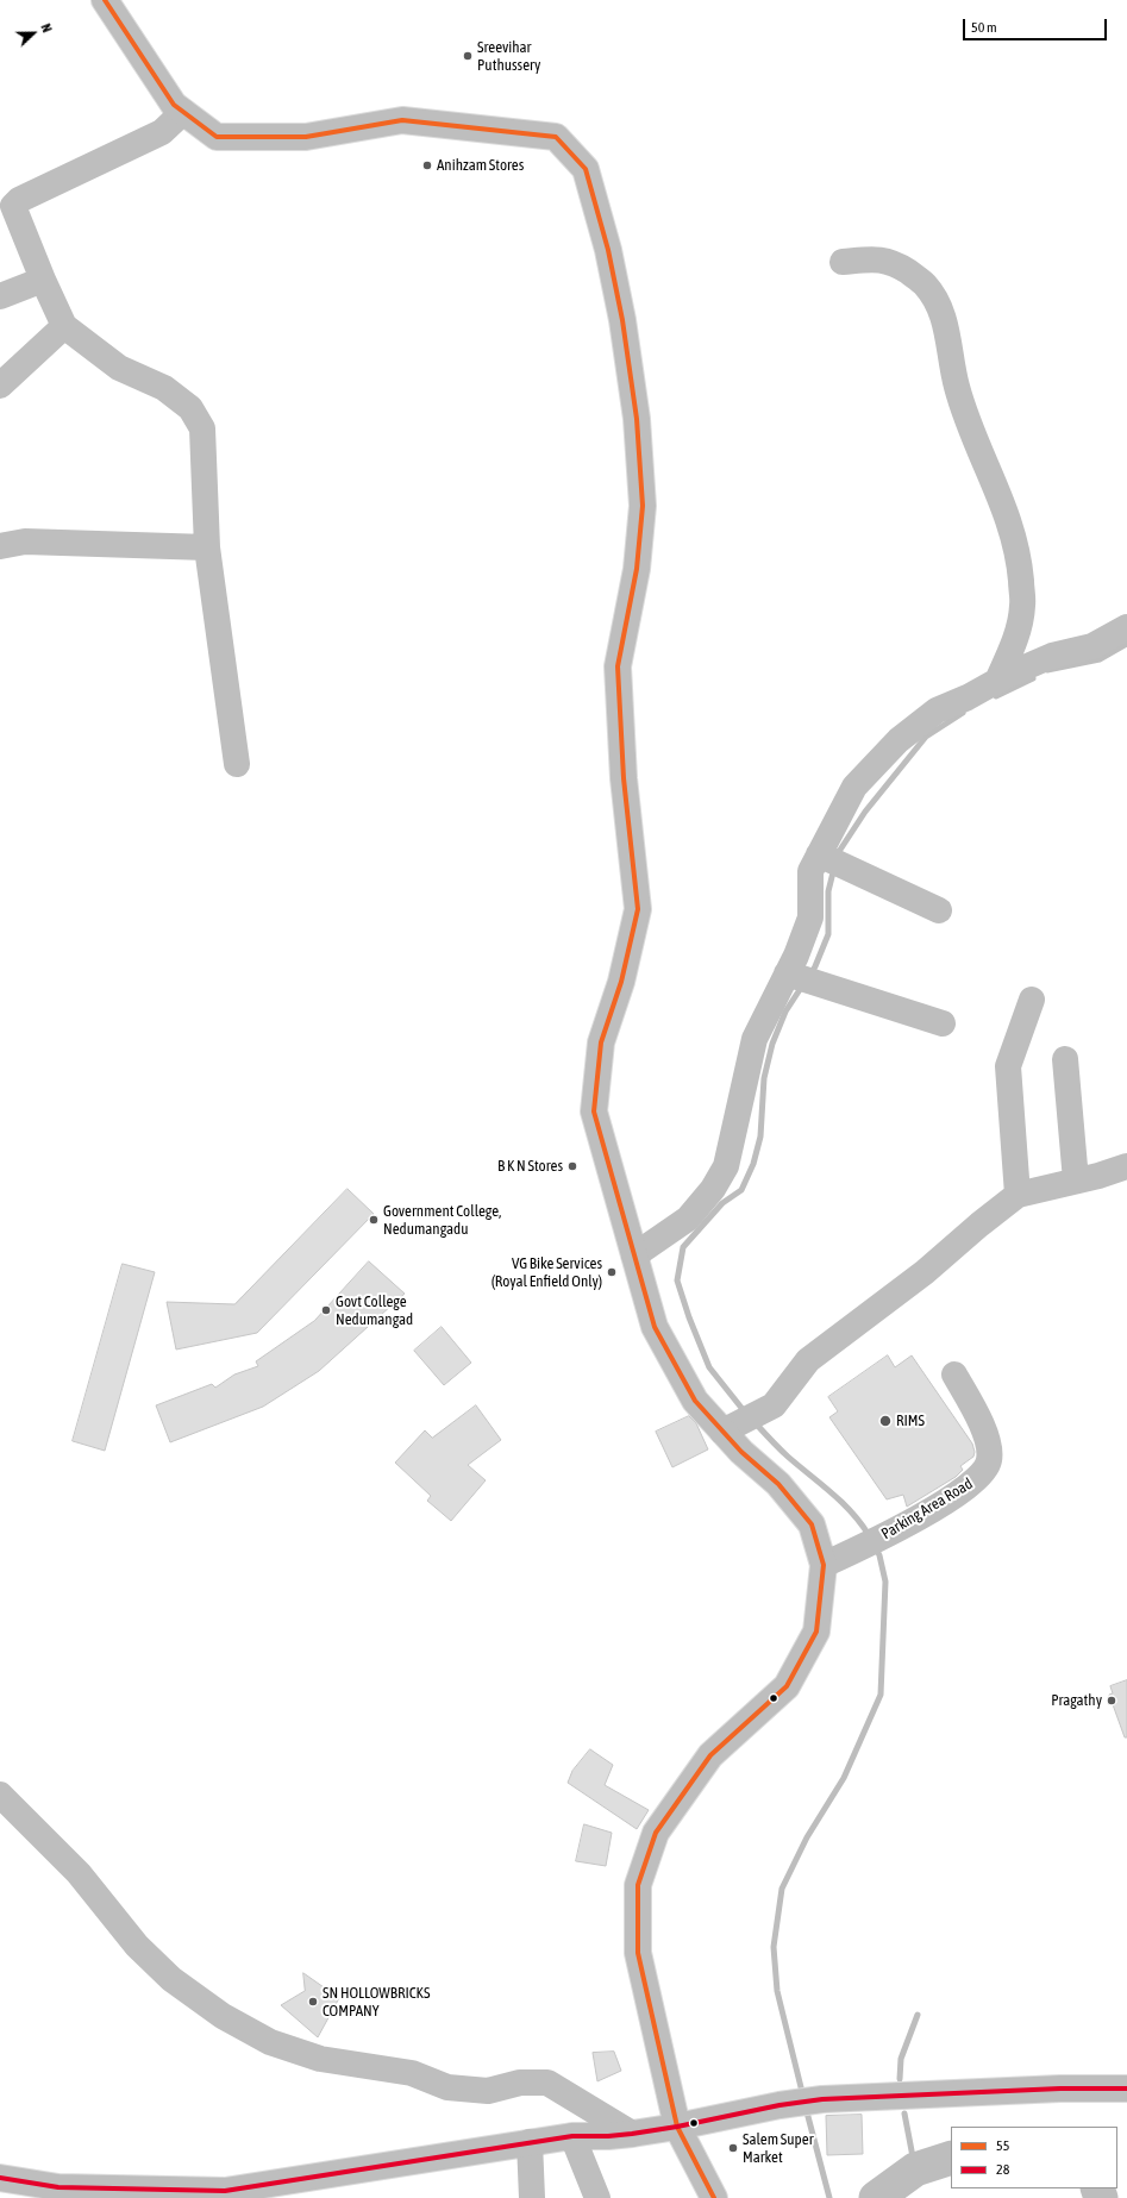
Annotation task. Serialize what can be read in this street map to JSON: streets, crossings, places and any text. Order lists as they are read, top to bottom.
{
  "streets": {
    "street": ["Parking Area Road"]
  },
  "places": [
    "Sreevihar Puthussery",
    "Anihzam Stores",
    "B K N Stores",
    "Government College, Nedumangadu",
    "VG Bike Services (Royal Enfield Only)",
    "Govt College Nedumangad",
    "RIMS",
    "Pragathy",
    "SN HOLLOWBRICKS COMPANY",
    "Salem Super Market"
  ],
  "lines": ["transit line 55", "transit line 28"],
  "legend": ["55", "28"],
  "scale_bar": "50 m",
  "north": "right"
}
